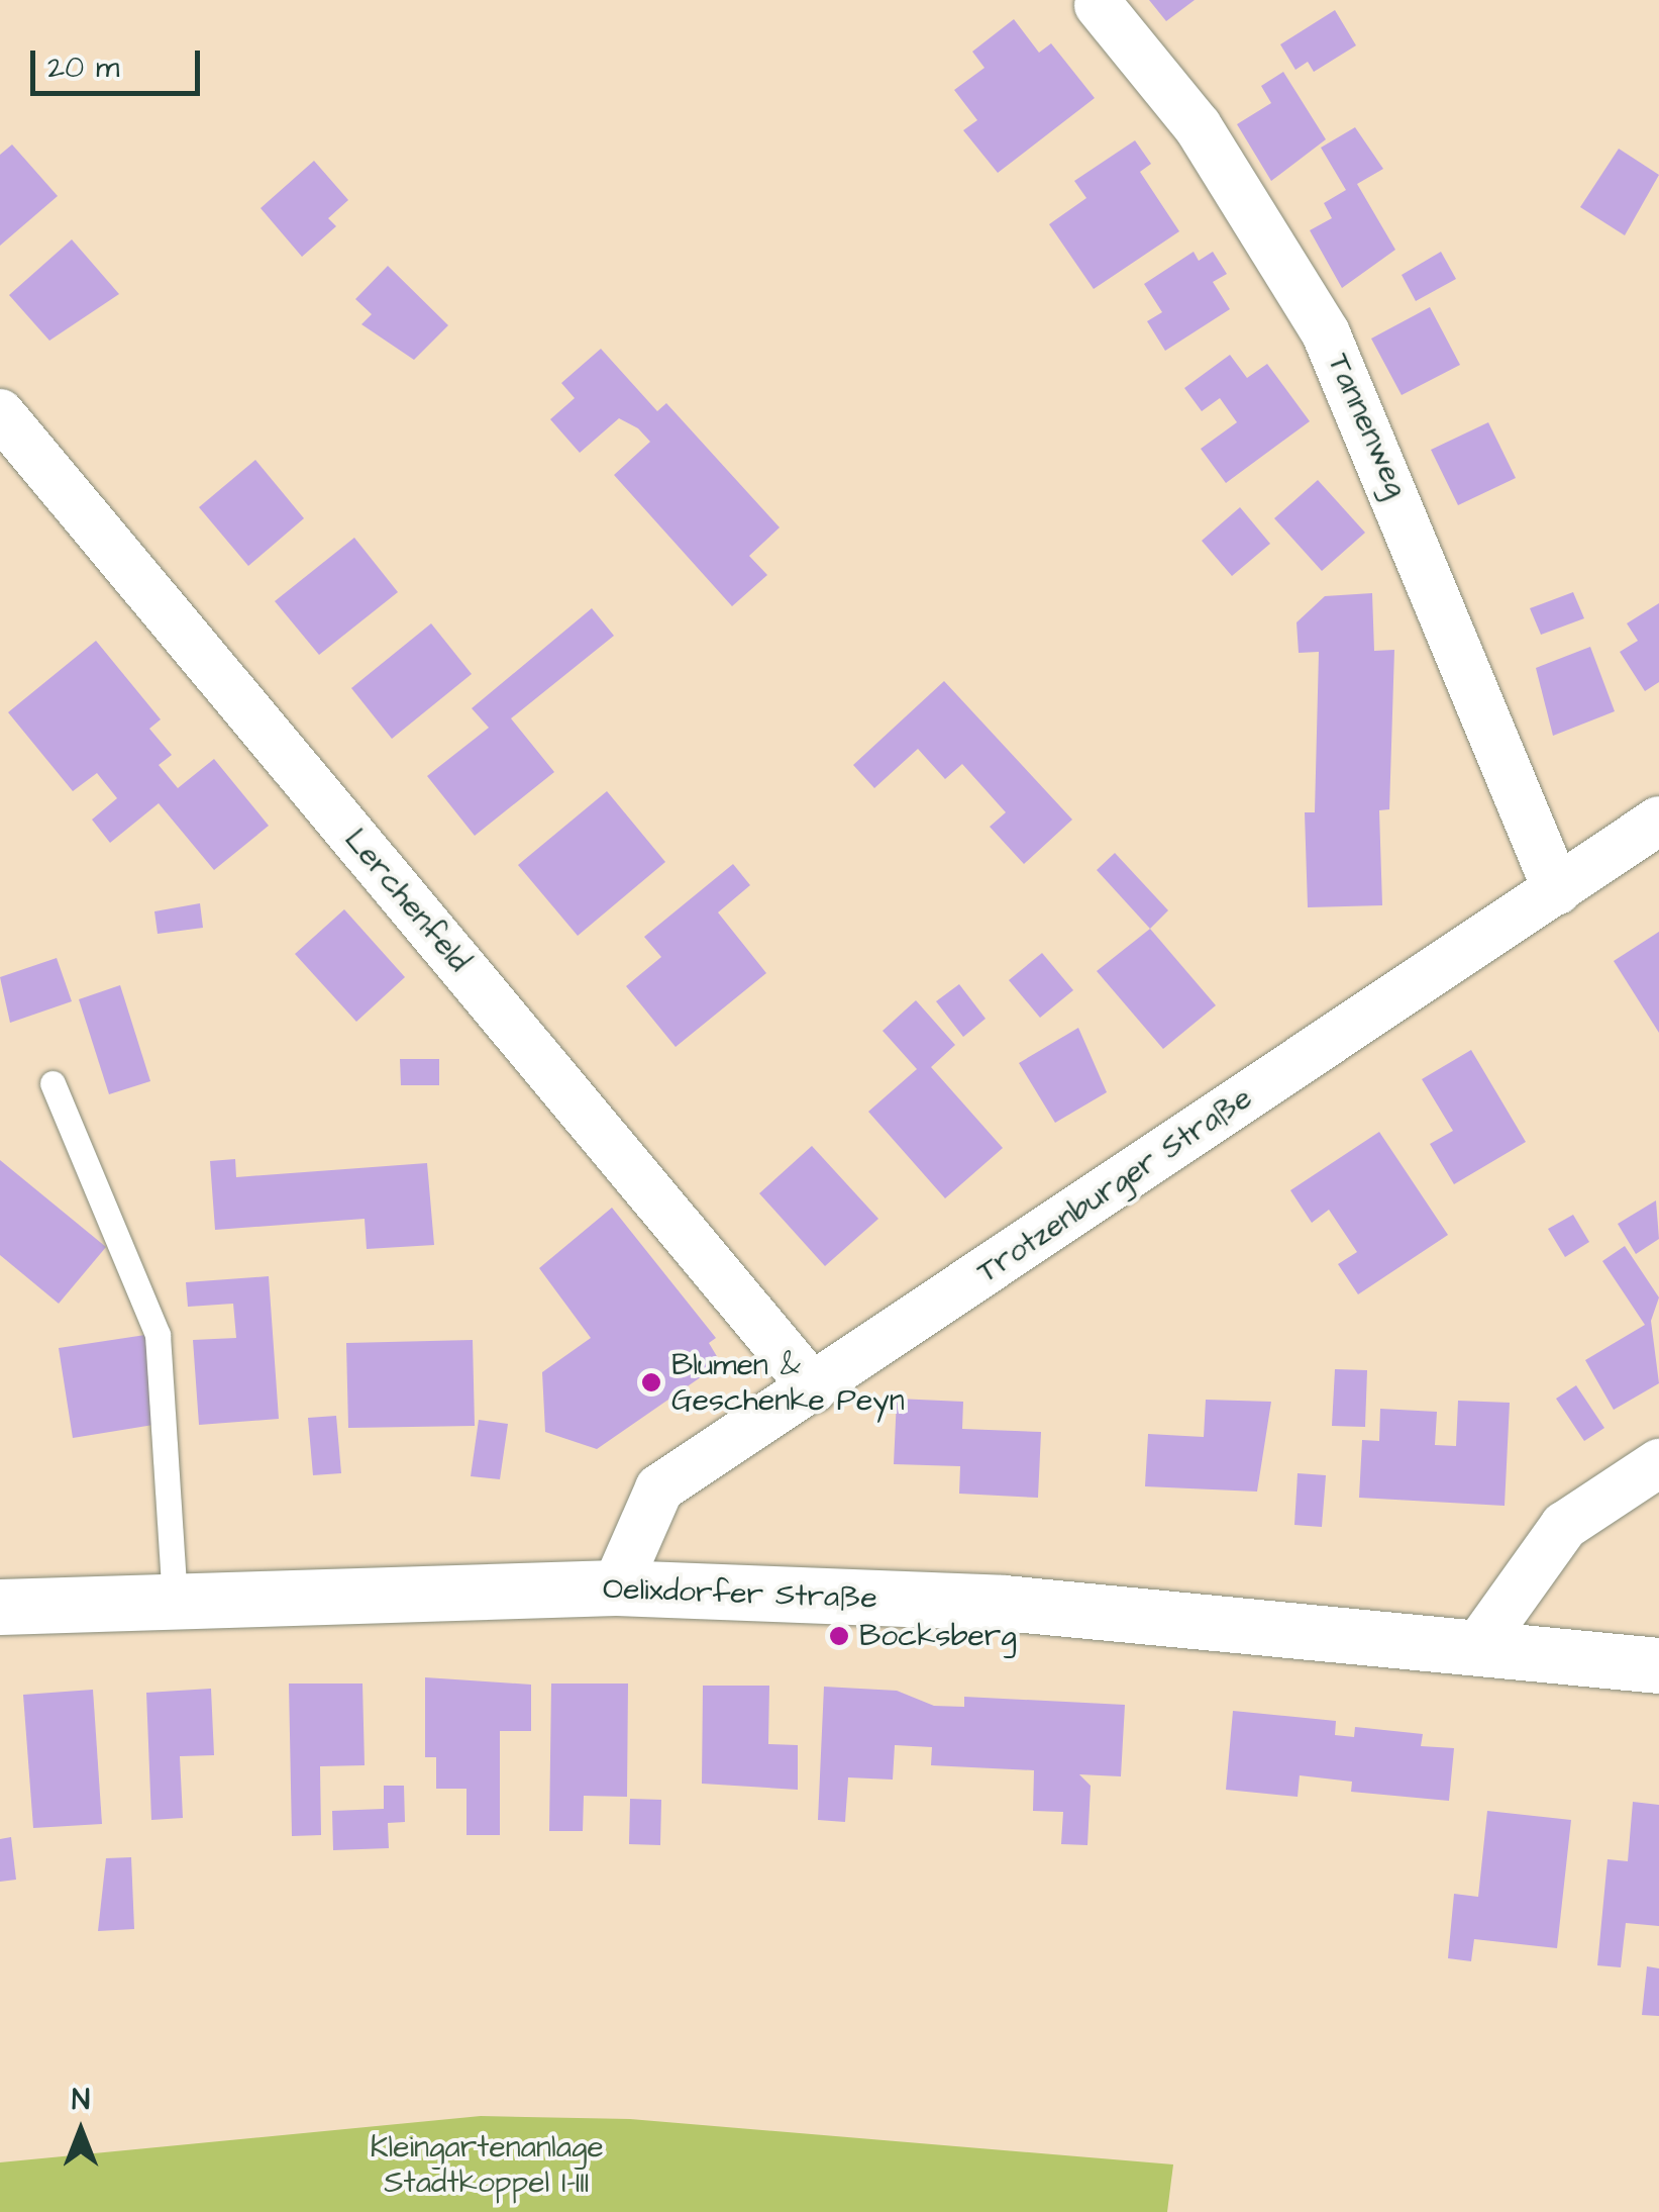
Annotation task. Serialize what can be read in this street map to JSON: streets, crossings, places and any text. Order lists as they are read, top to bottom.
{
  "streets": {
    "street": [
      "Tannenweg",
      "Lerchenfeld",
      "Trotzenburger Straße",
      "Oelixdorfer Straße"
    ]
  },
  "crossings": [
    ["Tannenweg", "Trotzenburger Straße"],
    ["Lerchenfeld", "Trotzenburger Straße"],
    ["Trotzenburger Straße", "Oelixdorfer Straße"]
  ],
  "parks": ["Kleingartenanlage Stadtkoppel I-III"],
  "places": ["Blumen & Geschenke Peyn", "Bocksberg"],
  "scale_bar": "20 m",
  "north": "top"
}
